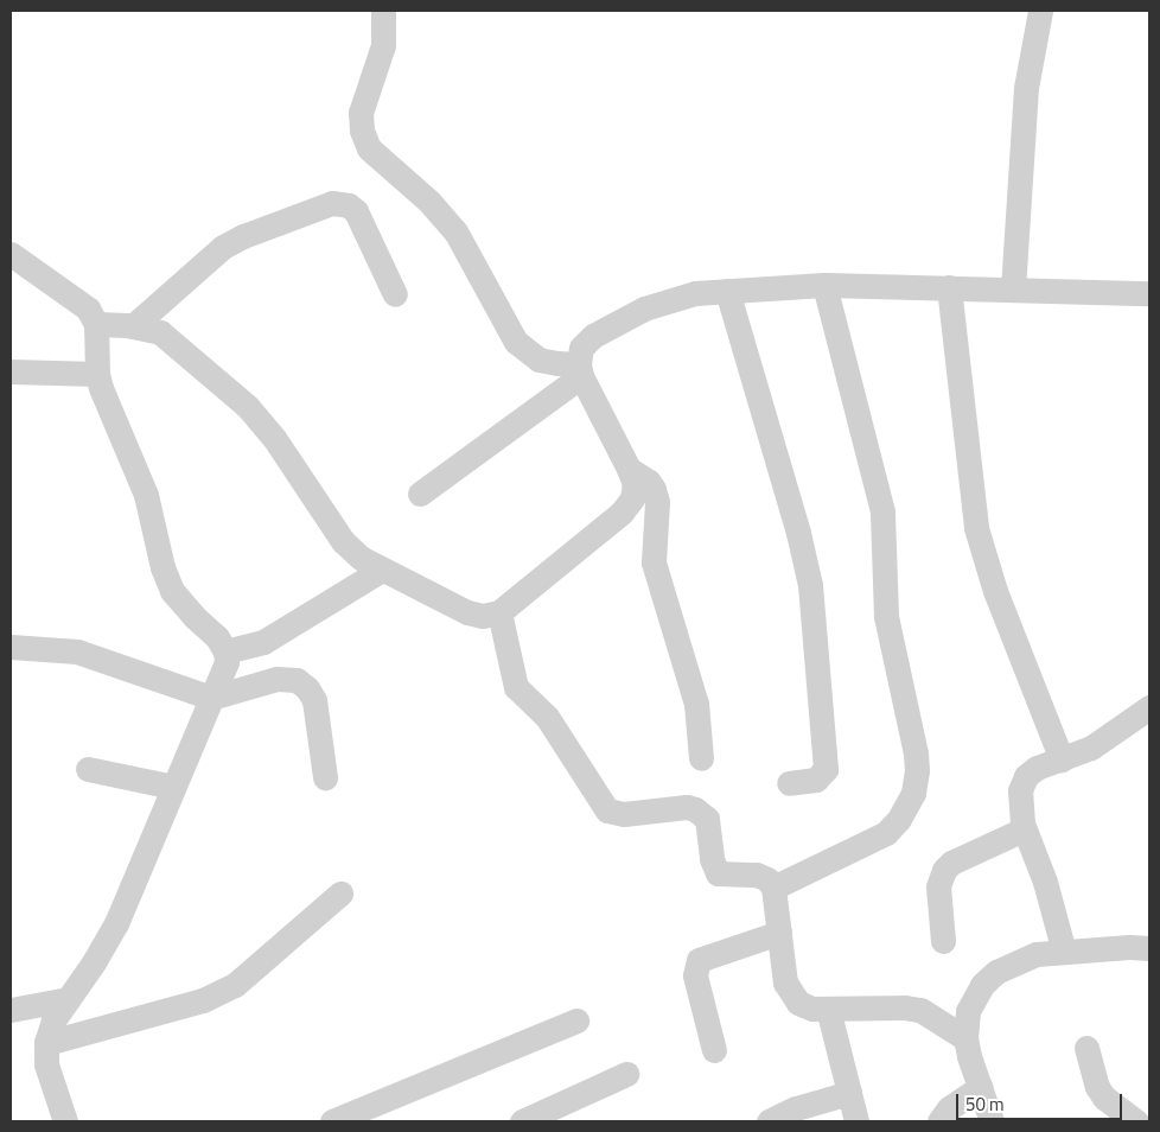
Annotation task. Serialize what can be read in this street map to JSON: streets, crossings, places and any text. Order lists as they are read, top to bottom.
{
  "scale_bar": "50 m"
}
